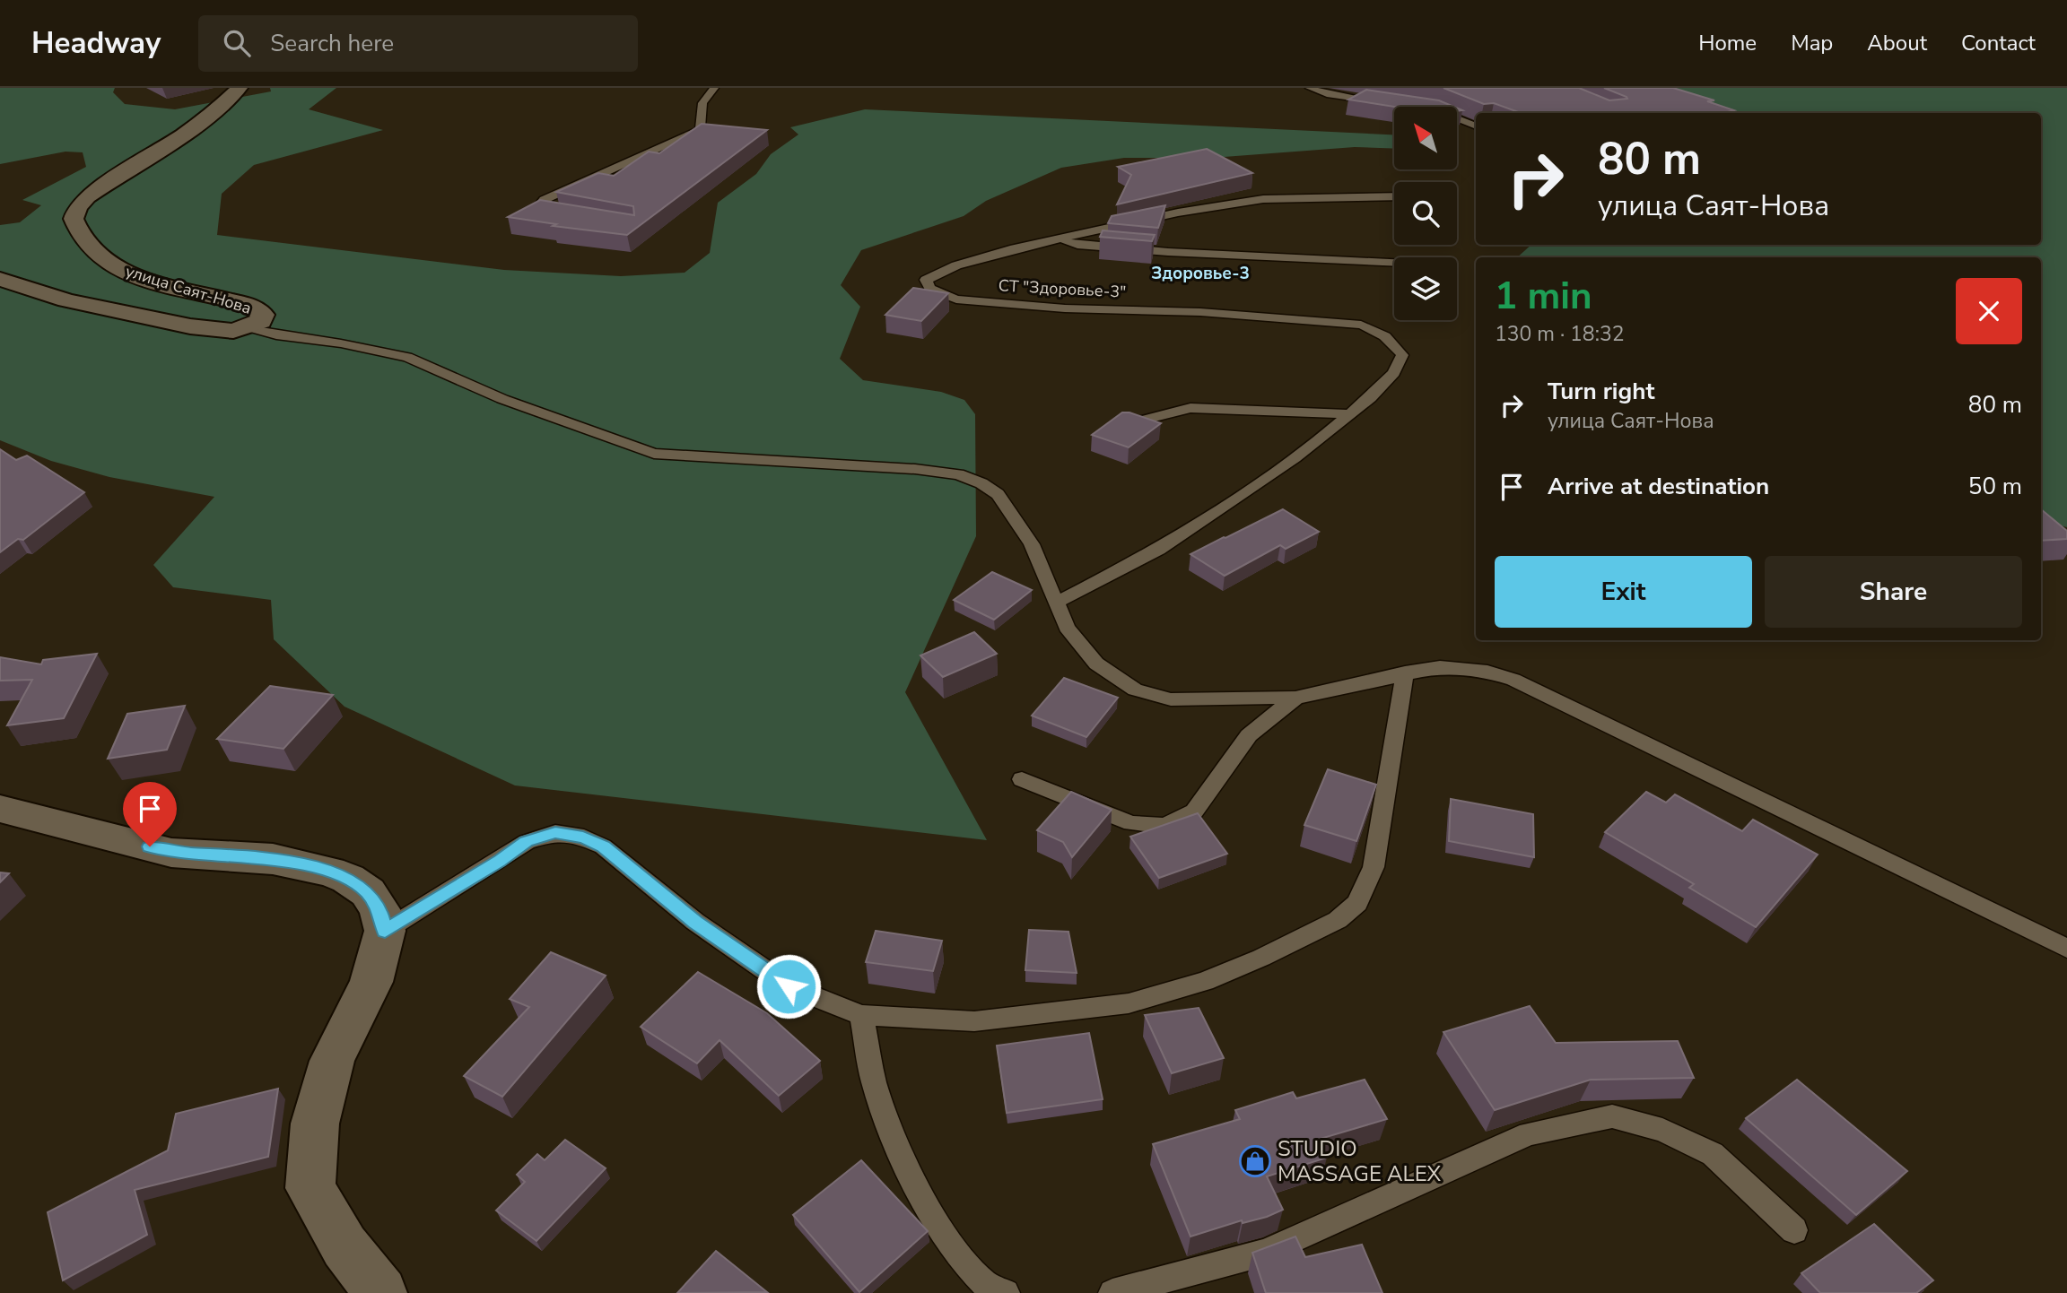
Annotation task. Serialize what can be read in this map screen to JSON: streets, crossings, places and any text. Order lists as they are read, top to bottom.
{
  "streets": {
    "street": ["улица Саят-Нова"],
    "lane": ["СТ \"Здоровье-3\""]
  },
  "districts": ["Здоровье-3"],
  "places": {
    "shop": ["STUDIO MASSAGE ALEX"]
  },
  "north": "top left",
  "page": {
    "header": "Headway",
    "search": "Search here",
    "nav": [
      "Home",
      "Map",
      "About",
      "Contact"
    ],
    "turn": ["80 m", "улица Саят-Нова"],
    "heading": ["1 min", "130 m · 18:32"],
    "list": [
      {
        "name": "Turn right",
        "note": "улица Саят-Нова",
        "value": "80 m"
      },
      {
        "name": "Arrive at destination",
        "value": "50 m"
      }
    ],
    "buttons": ["Exit", "Share"]
  }
}
